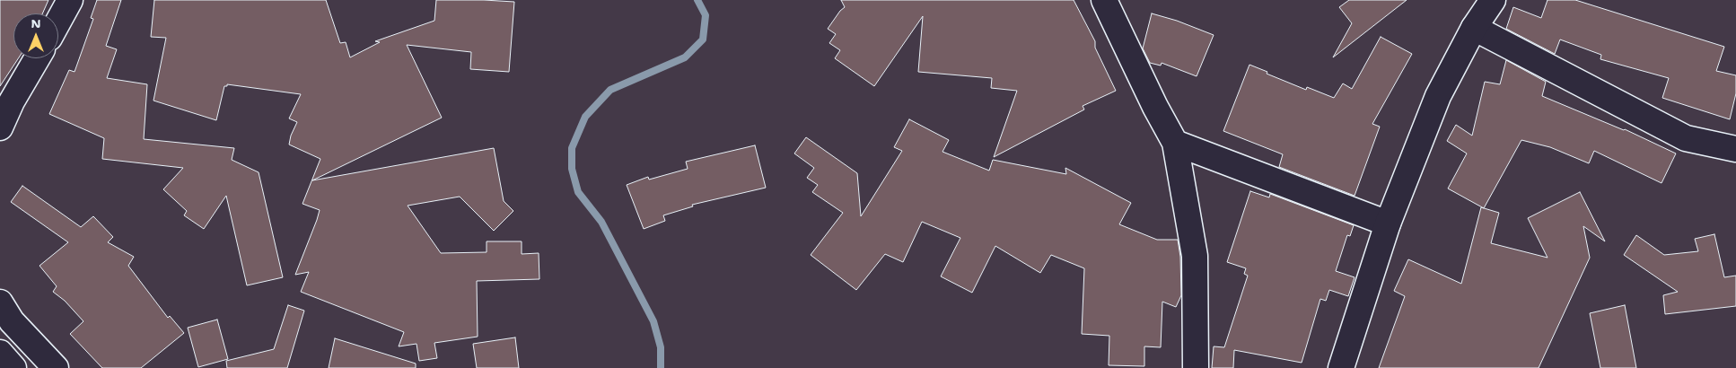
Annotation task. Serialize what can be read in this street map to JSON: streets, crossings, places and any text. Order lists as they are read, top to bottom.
{
  "north": "top"
}
